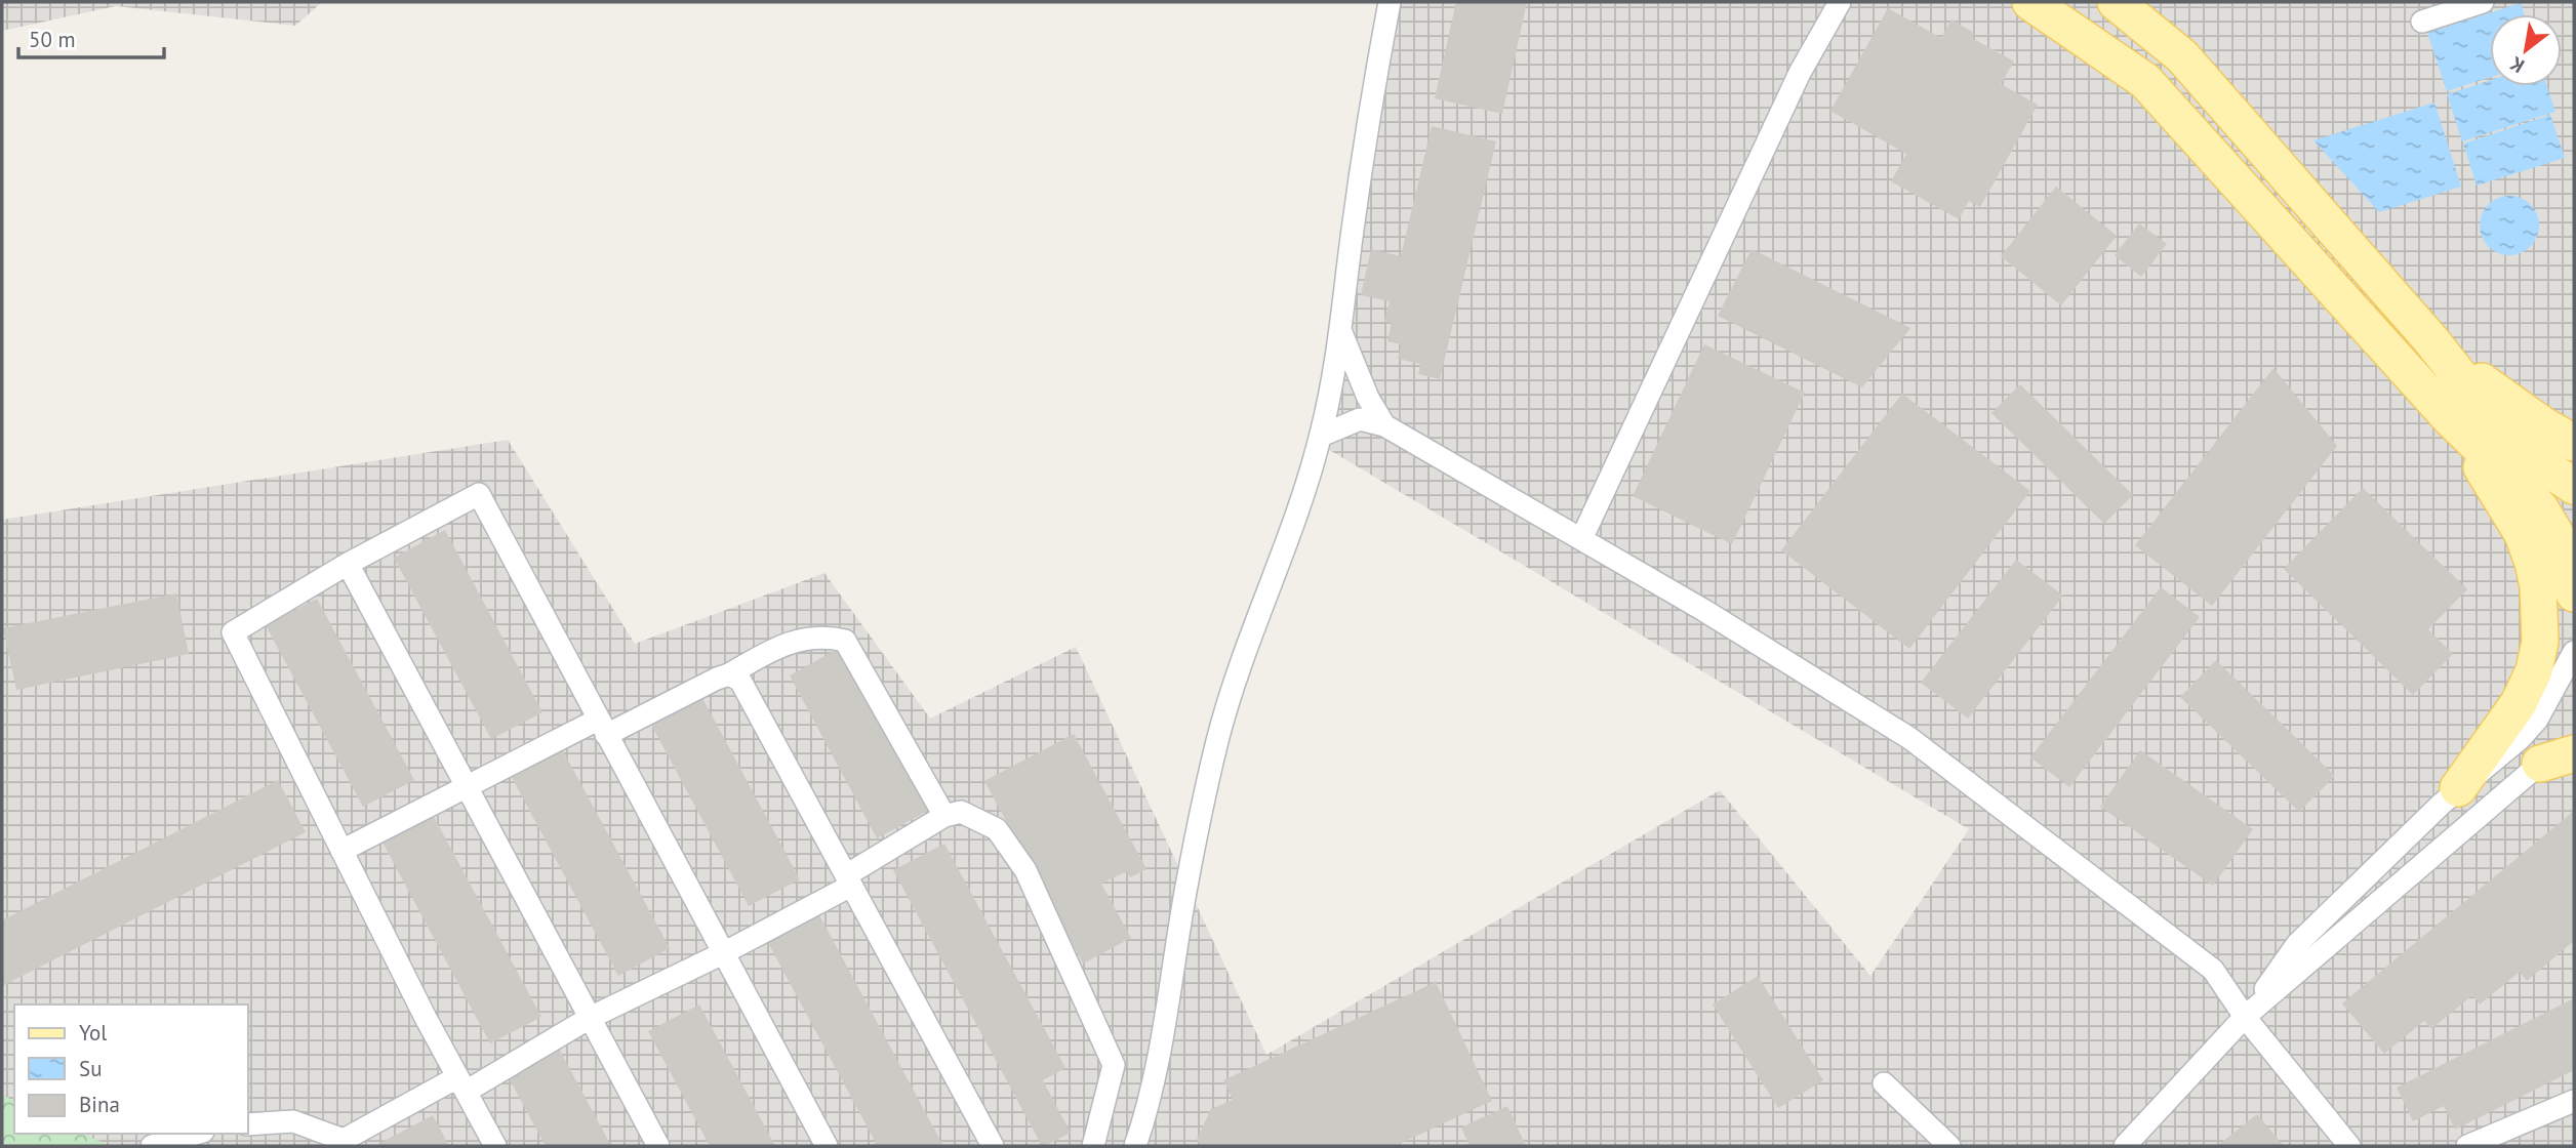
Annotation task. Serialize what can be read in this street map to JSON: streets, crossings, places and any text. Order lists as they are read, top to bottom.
{
  "legend": ["Yol", "Su", "Bina"],
  "scale_bar": "50 m",
  "north": "bottom left"
}
